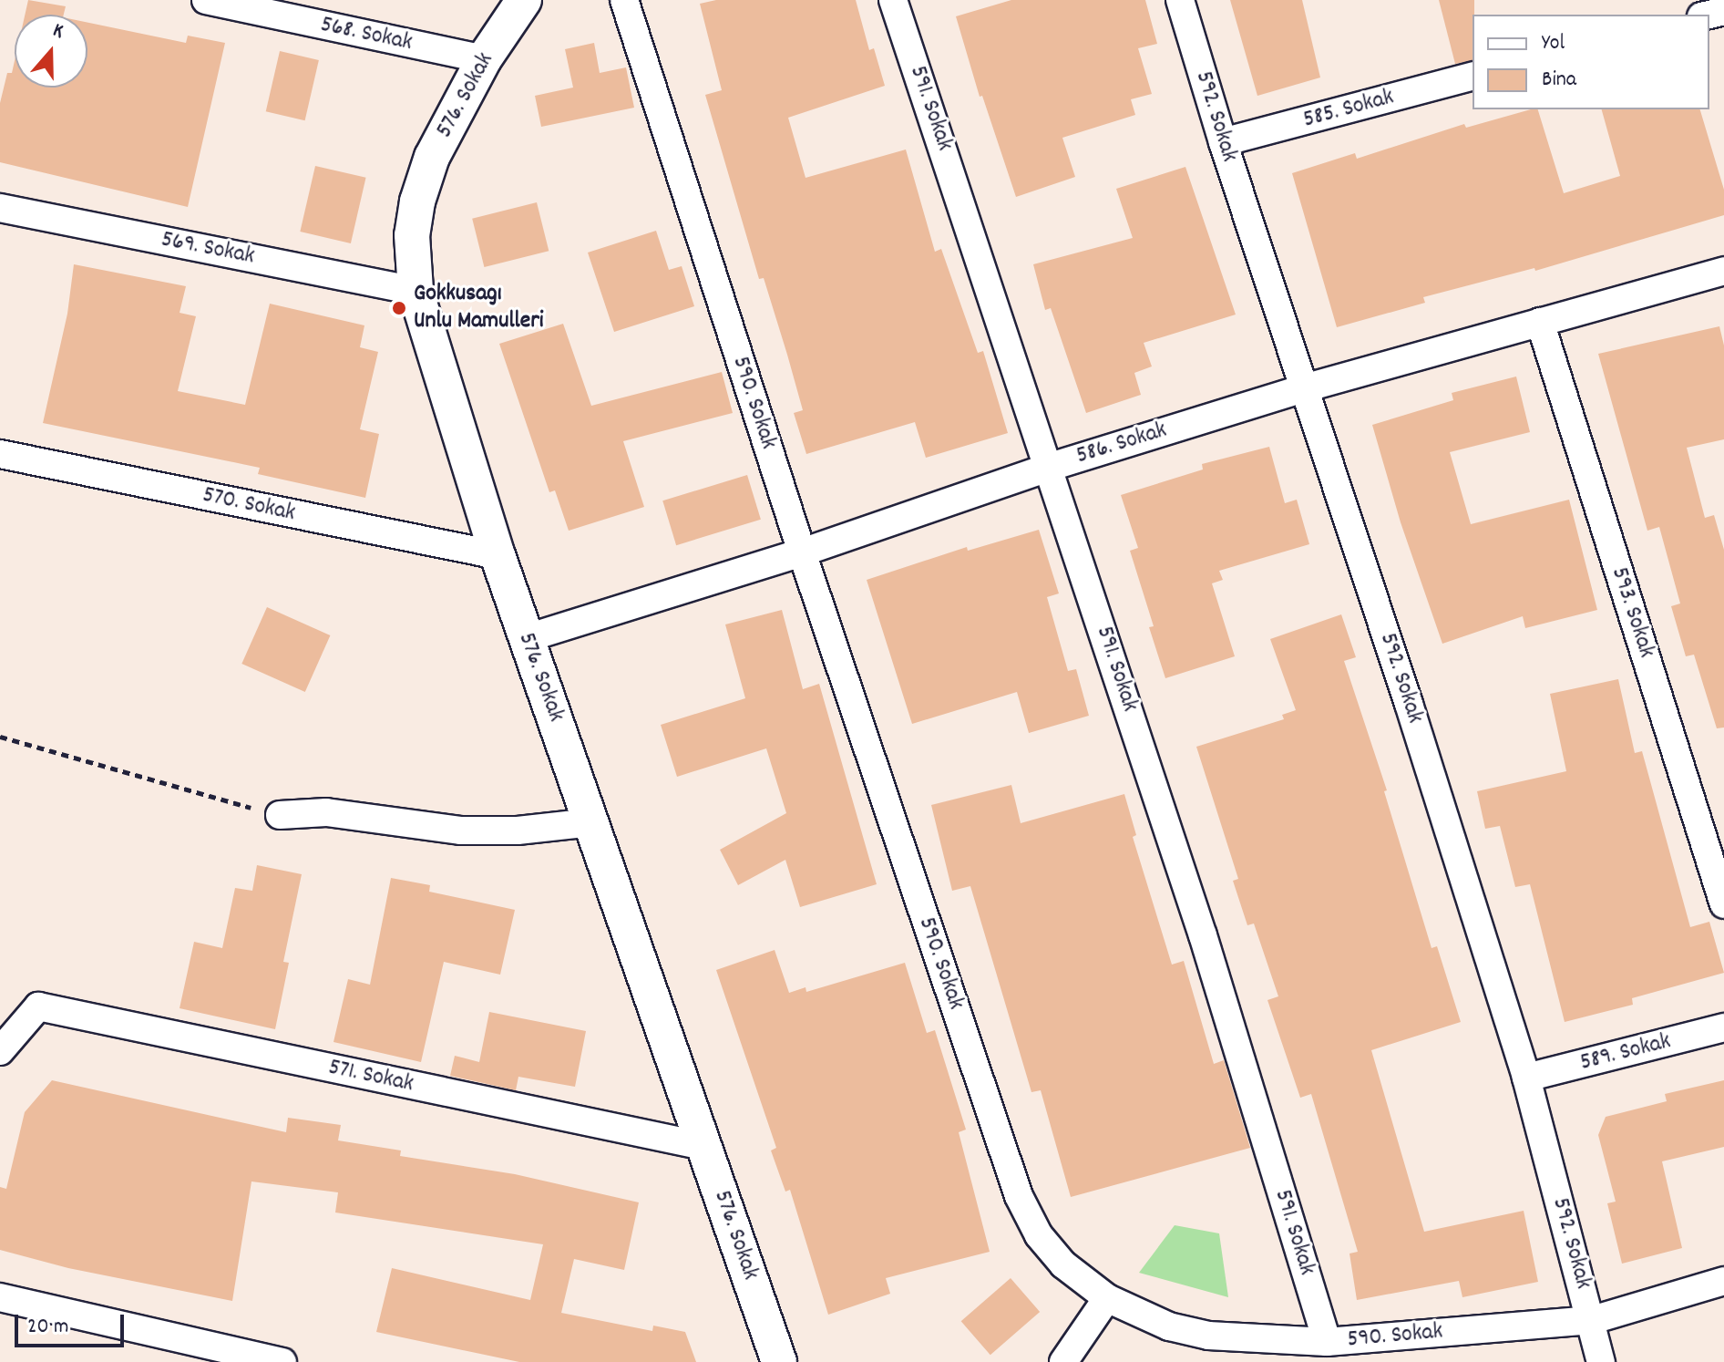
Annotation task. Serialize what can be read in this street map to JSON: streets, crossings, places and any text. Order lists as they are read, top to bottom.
{
  "streets": {
    "street": [
      "568. Sokak",
      "576. Sokak",
      "591. Sokak",
      "585. Sokak",
      "592. Sokak",
      "569. Sokak",
      "590. Sokak",
      "586. Sokak",
      "570. Sokak",
      "593. Sokak",
      "589. Sokak",
      "571. Sokak"
    ]
  },
  "crossings": [
    ["568. Sokak", "576. Sokak"],
    ["576. Sokak", "569. Sokak"],
    ["576. Sokak", "586. Sokak"],
    ["576. Sokak", "570. Sokak"],
    ["576. Sokak", "571. Sokak"],
    ["591. Sokak", "590. Sokak"],
    ["591. Sokak", "586. Sokak"],
    ["585. Sokak", "592. Sokak"],
    ["592. Sokak", "590. Sokak"],
    ["592. Sokak", "586. Sokak"],
    ["592. Sokak", "589. Sokak"],
    ["590. Sokak", "586. Sokak"],
    ["586. Sokak", "593. Sokak"]
  ],
  "places": ["Gokkusagı Unlu Mamulleri"],
  "legend": ["Yol", "Bina"],
  "scale_bar": "20 m",
  "north": "top"
}
